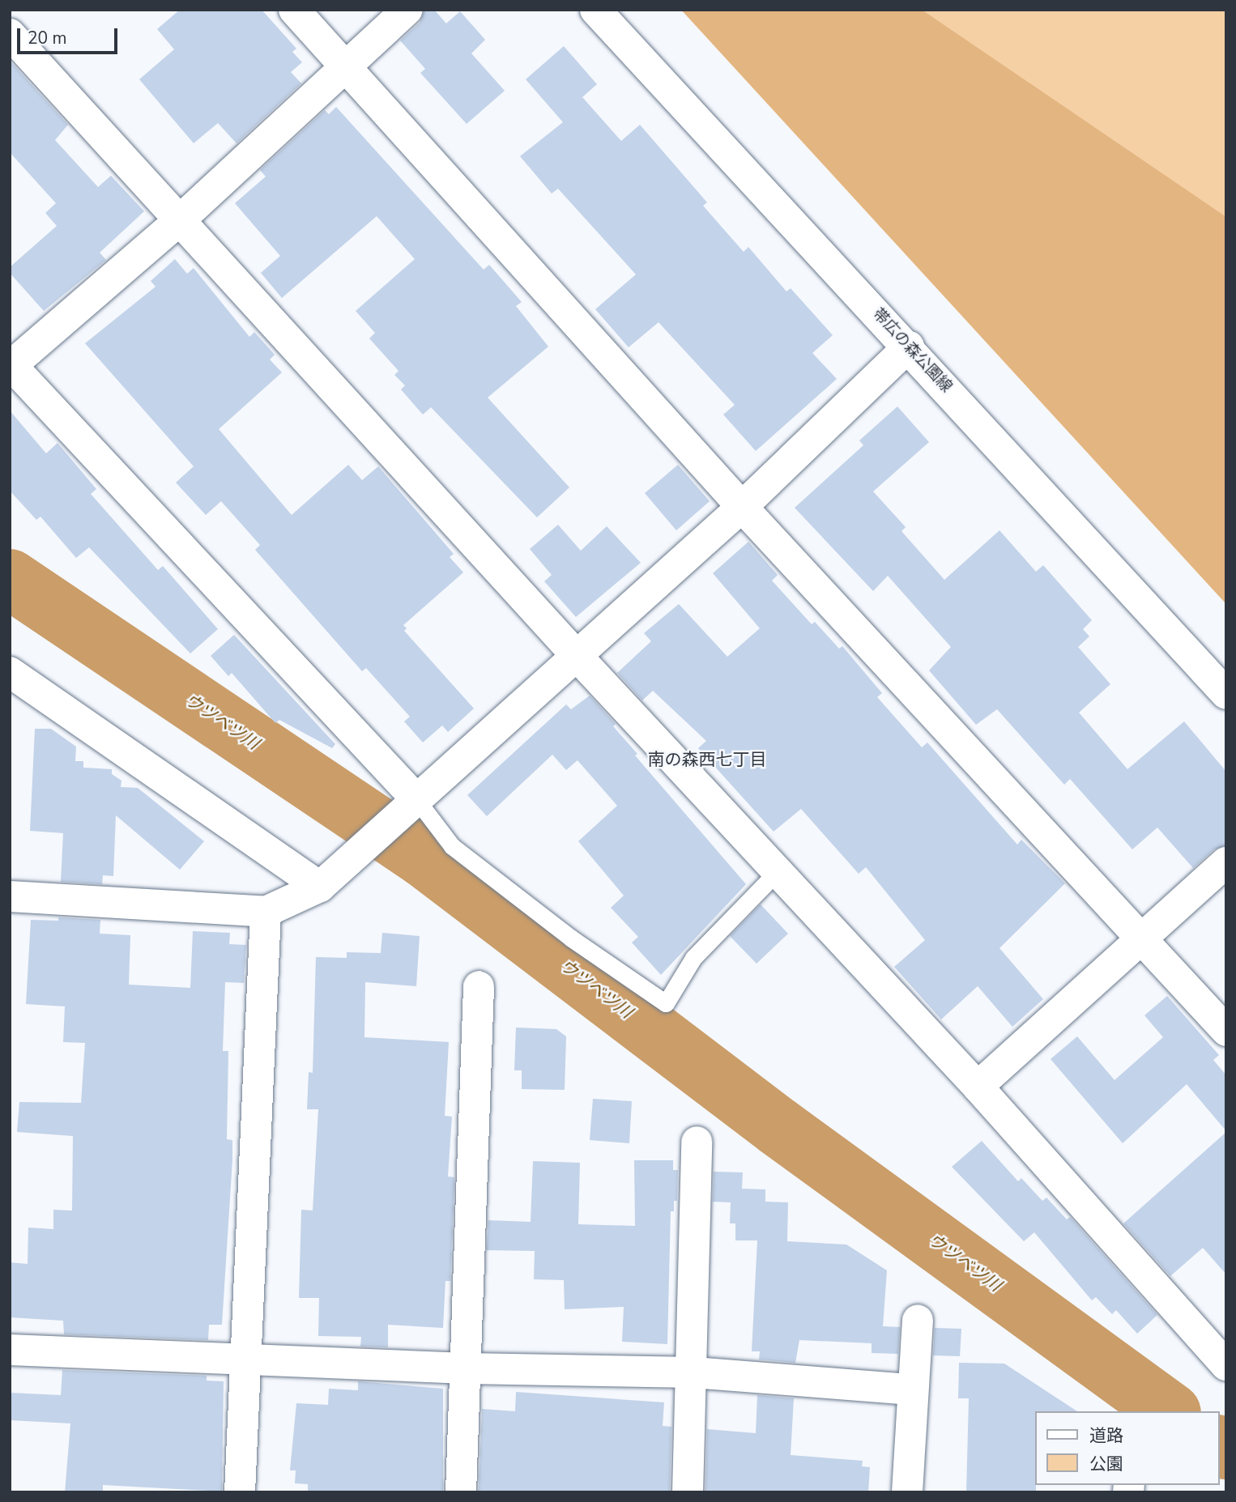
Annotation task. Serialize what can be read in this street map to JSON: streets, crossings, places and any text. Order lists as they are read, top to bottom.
{
  "streets": {
    "street": ["帯広の森公園線"]
  },
  "districts": ["南の森西七丁目"],
  "water": ["ウツベツ川"],
  "legend": ["道路", "公園"],
  "scale_bar": "20 m"
}
